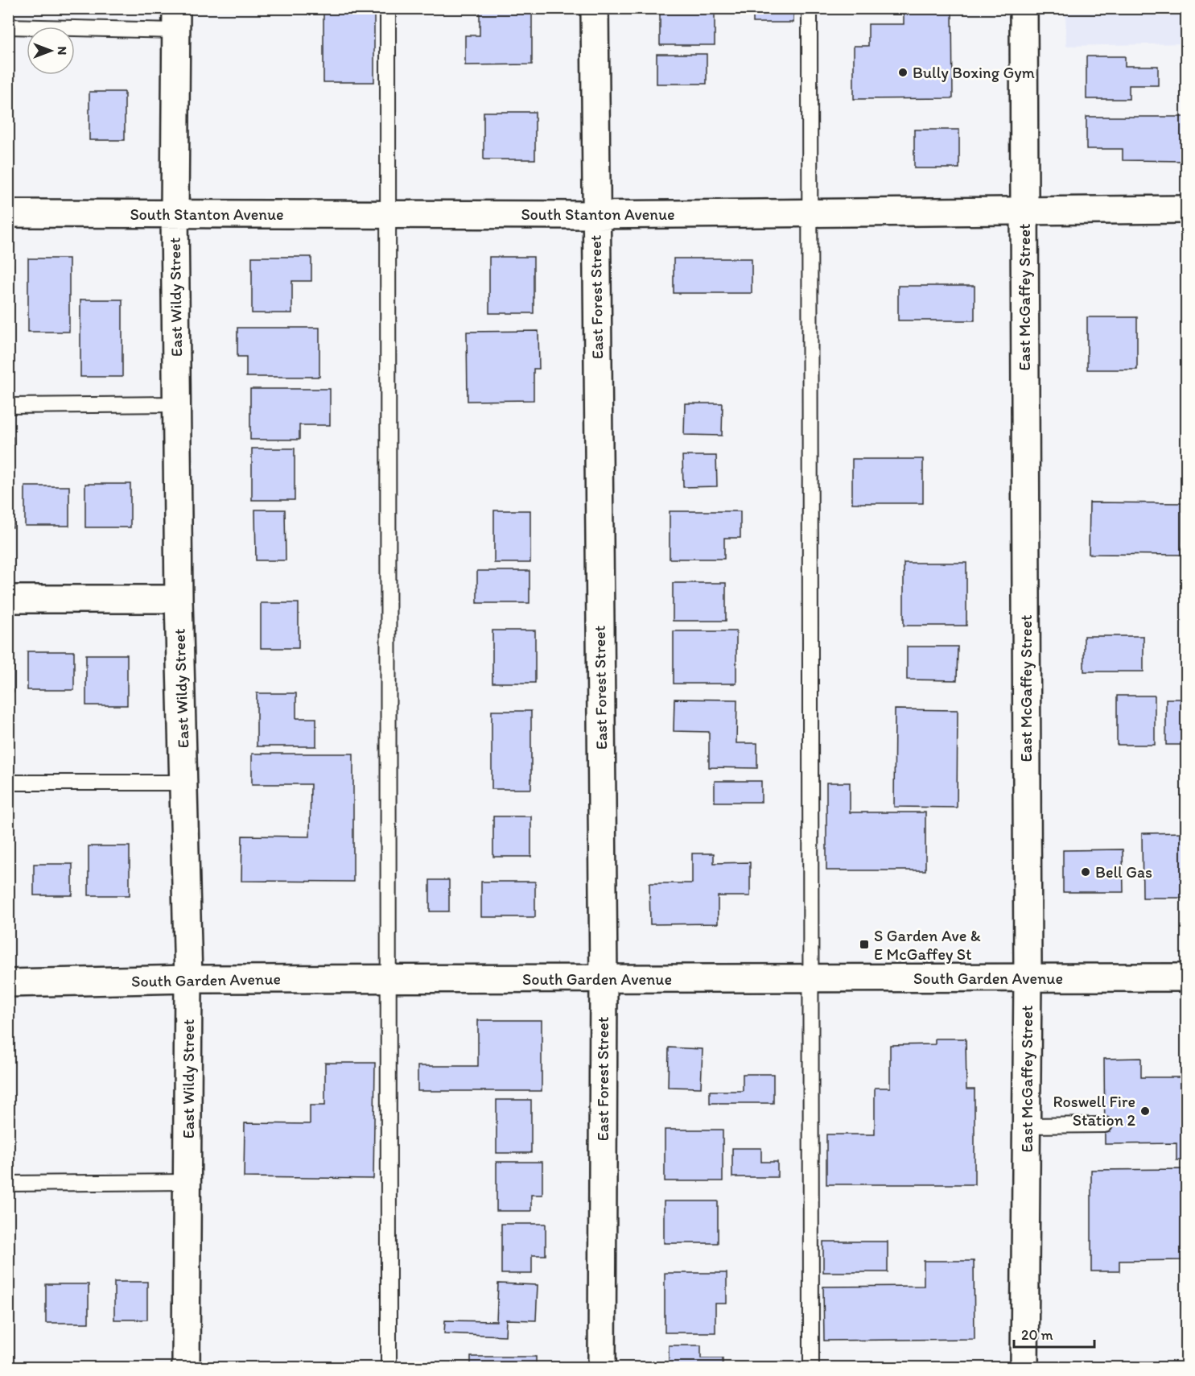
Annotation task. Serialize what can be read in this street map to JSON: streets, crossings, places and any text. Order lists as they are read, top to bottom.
{
  "streets": {
    "street": [
      "South Stanton Avenue",
      "East Wildy Street",
      "East Forest Street",
      "East McGaffey Street",
      "South Garden Avenue"
    ]
  },
  "crossings": [
    ["South Stanton Avenue", "East Wildy Street"],
    ["South Stanton Avenue", "East Forest Street"],
    ["South Stanton Avenue", "East McGaffey Street"],
    ["East Wildy Street", "South Garden Avenue"],
    ["East Forest Street", "South Garden Avenue"],
    ["East McGaffey Street", "South Garden Avenue"]
  ],
  "places": {
    "other": ["Bully Boxing Gym", "Bell Gas", "Roswell Fire Station 2"],
    "transit": ["S Garden Ave & E McGaffey St"]
  },
  "scale_bar": "20 m",
  "north": "right"
}
